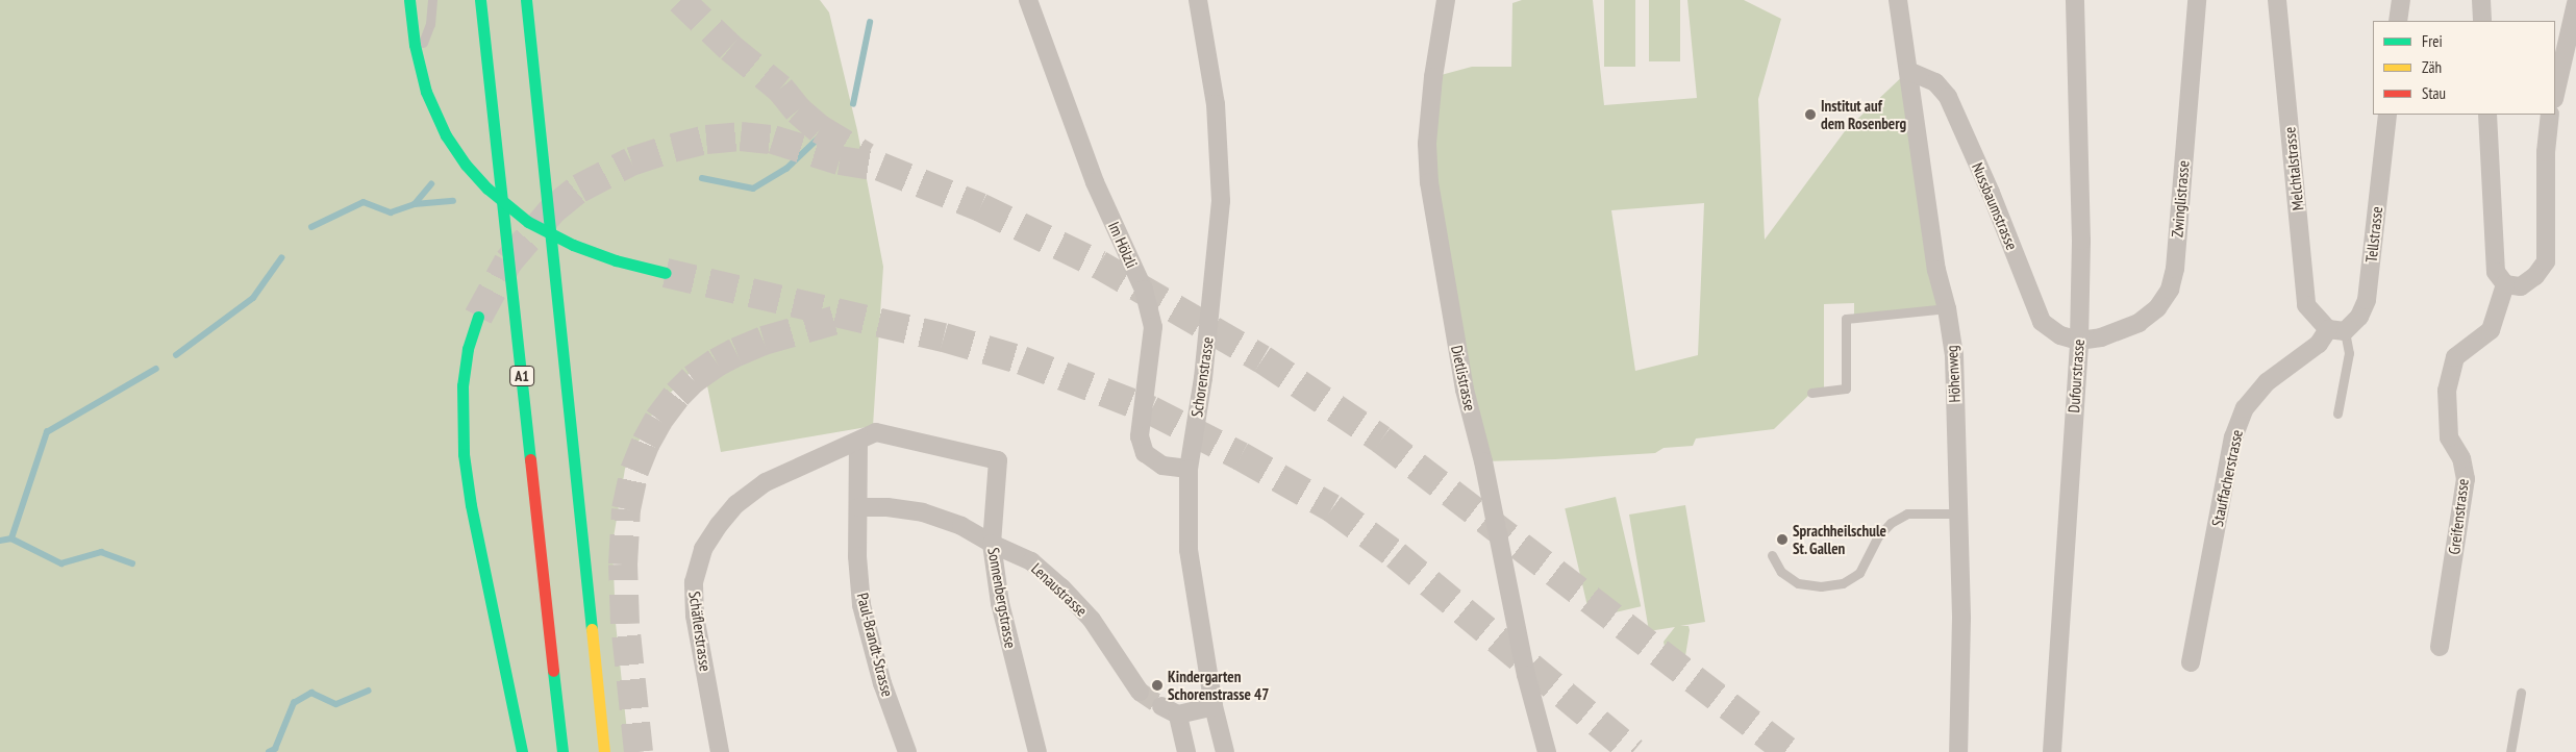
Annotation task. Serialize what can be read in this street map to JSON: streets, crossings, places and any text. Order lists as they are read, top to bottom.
{
  "streets": {
    "highway": ["A1"],
    "street": [
      "Melchtalstrasse",
      "Zwinglistrasse",
      "Nussbaumstrasse",
      "Tellstrasse",
      "Im Hölzli",
      "Höhenweg",
      "Dufourstrasse",
      "Schorenstrasse",
      "Dietlistrasse",
      "Stauffacherstrasse",
      "Greifenstrasse",
      "Lenaustrasse",
      "Sonnenbergstrasse",
      "Schäflerstrasse",
      "Paul-Brandt-Strasse"
    ]
  },
  "crossings": [
    ["Melchtalstrasse", "Tellstrasse"],
    ["Melchtalstrasse", "Stauffacherstrasse"],
    ["Zwinglistrasse", "Nussbaumstrasse"],
    ["Zwinglistrasse", "Dufourstrasse"],
    ["Nussbaumstrasse", "Höhenweg"],
    ["Nussbaumstrasse", "Dufourstrasse"],
    ["Tellstrasse", "Stauffacherstrasse"],
    ["Im Hölzli", "Schorenstrasse"],
    ["Lenaustrasse", "Sonnenbergstrasse"],
    ["Lenaustrasse", "Paul-Brandt-Strasse"],
    ["Sonnenbergstrasse", "Schäflerstrasse"],
    ["Sonnenbergstrasse", "Paul-Brandt-Strasse"],
    ["Schäflerstrasse", "Paul-Brandt-Strasse"]
  ],
  "places": ["Institut auf dem Rosenberg", "Sprachheilschule St. Gallen", "Kindergarten Schorenstrasse 47"],
  "legend": ["Frei", "Zäh", "Stau"]
}
